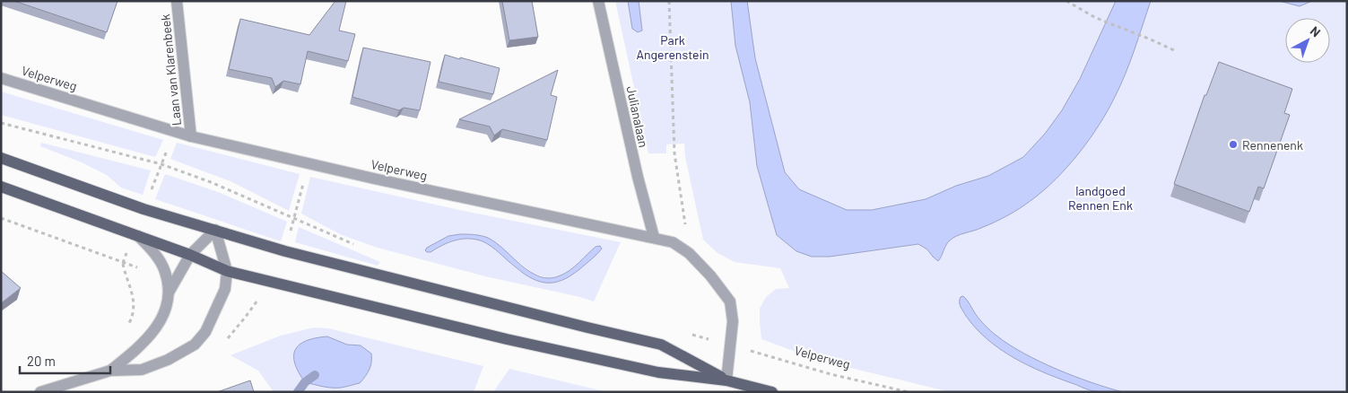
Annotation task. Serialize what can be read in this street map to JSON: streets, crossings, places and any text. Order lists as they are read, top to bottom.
{
  "streets": {
    "street": ["Laan van Klarenbeek", "Velperweg", "Julianalaan"]
  },
  "crossings": [
    ["Laan van Klarenbeek", "Velperweg"],
    ["Velperweg", "Julianalaan"]
  ],
  "parks": ["Park Angerenstein", "landgoed Rennen Enk"],
  "places": ["Rennenenk"],
  "scale_bar": "20 m",
  "north": "top right"
}
